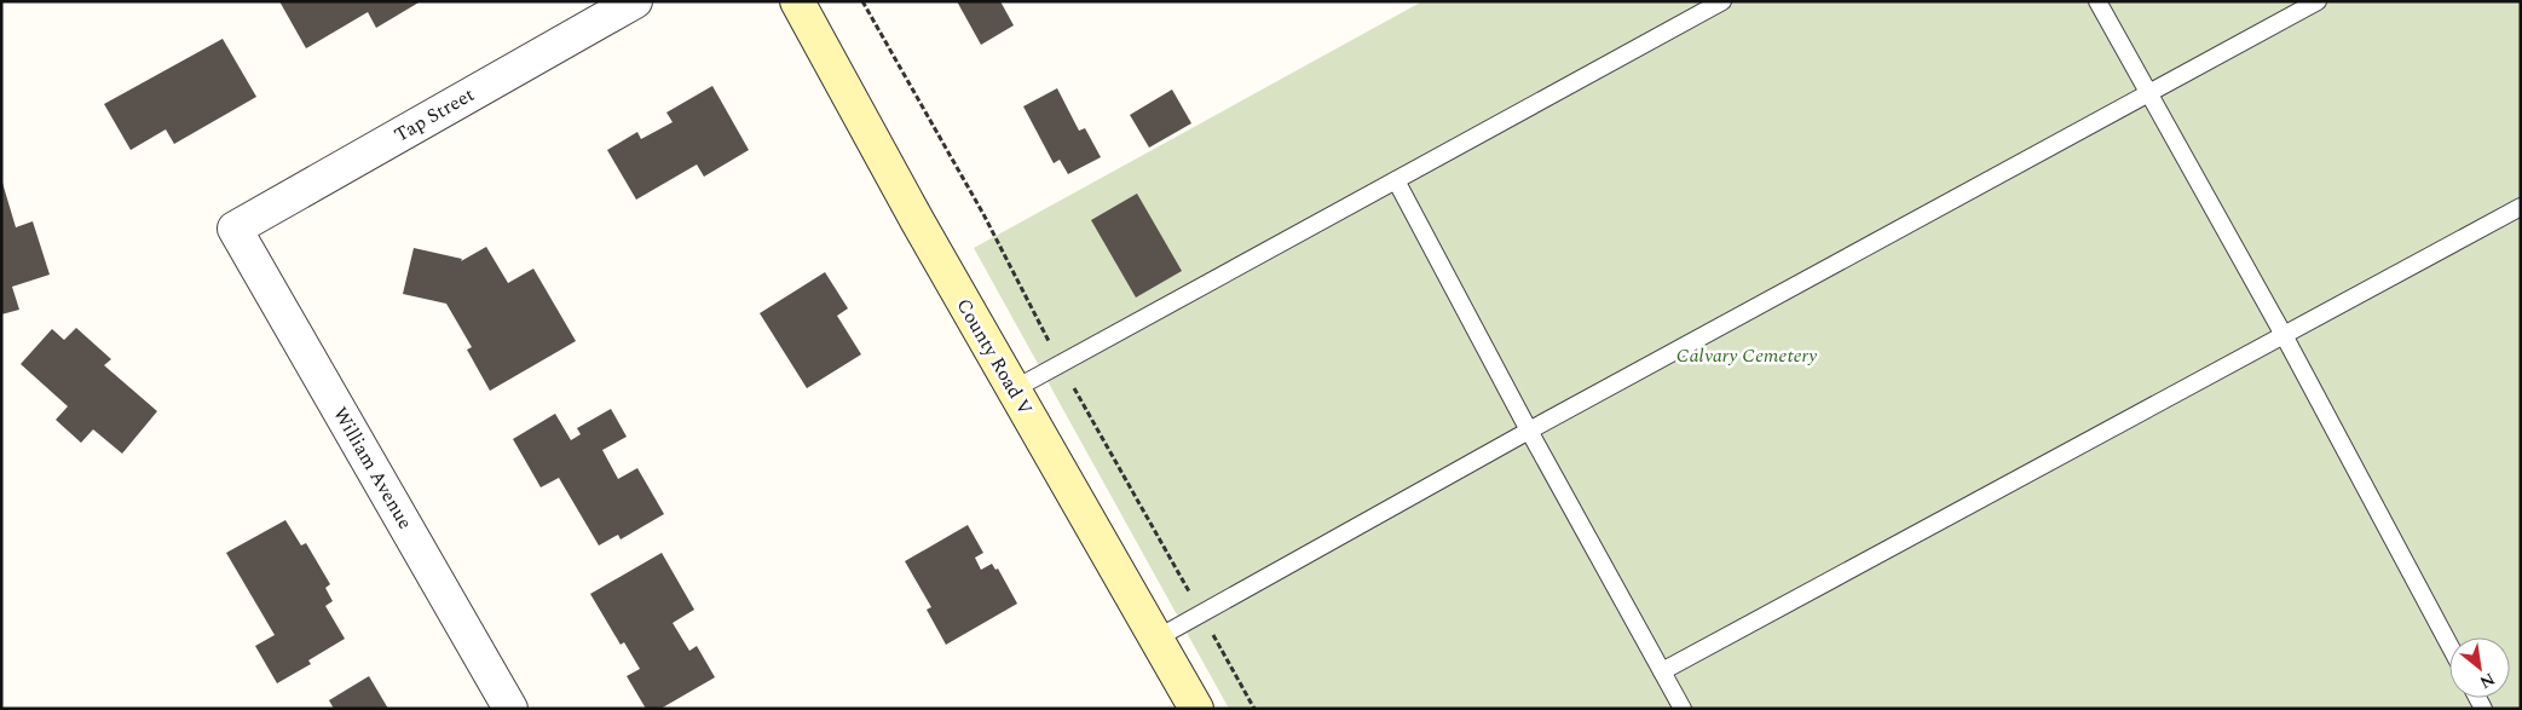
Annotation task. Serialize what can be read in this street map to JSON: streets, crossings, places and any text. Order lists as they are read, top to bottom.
{
  "streets": {
    "main road": ["County Road V"],
    "street": ["Tap Street", "William Avenue"]
  },
  "crossings": [
    ["Tap Street", "William Avenue"]
  ],
  "parks": ["Calvary Cemetery"],
  "north": "bottom right"
}
